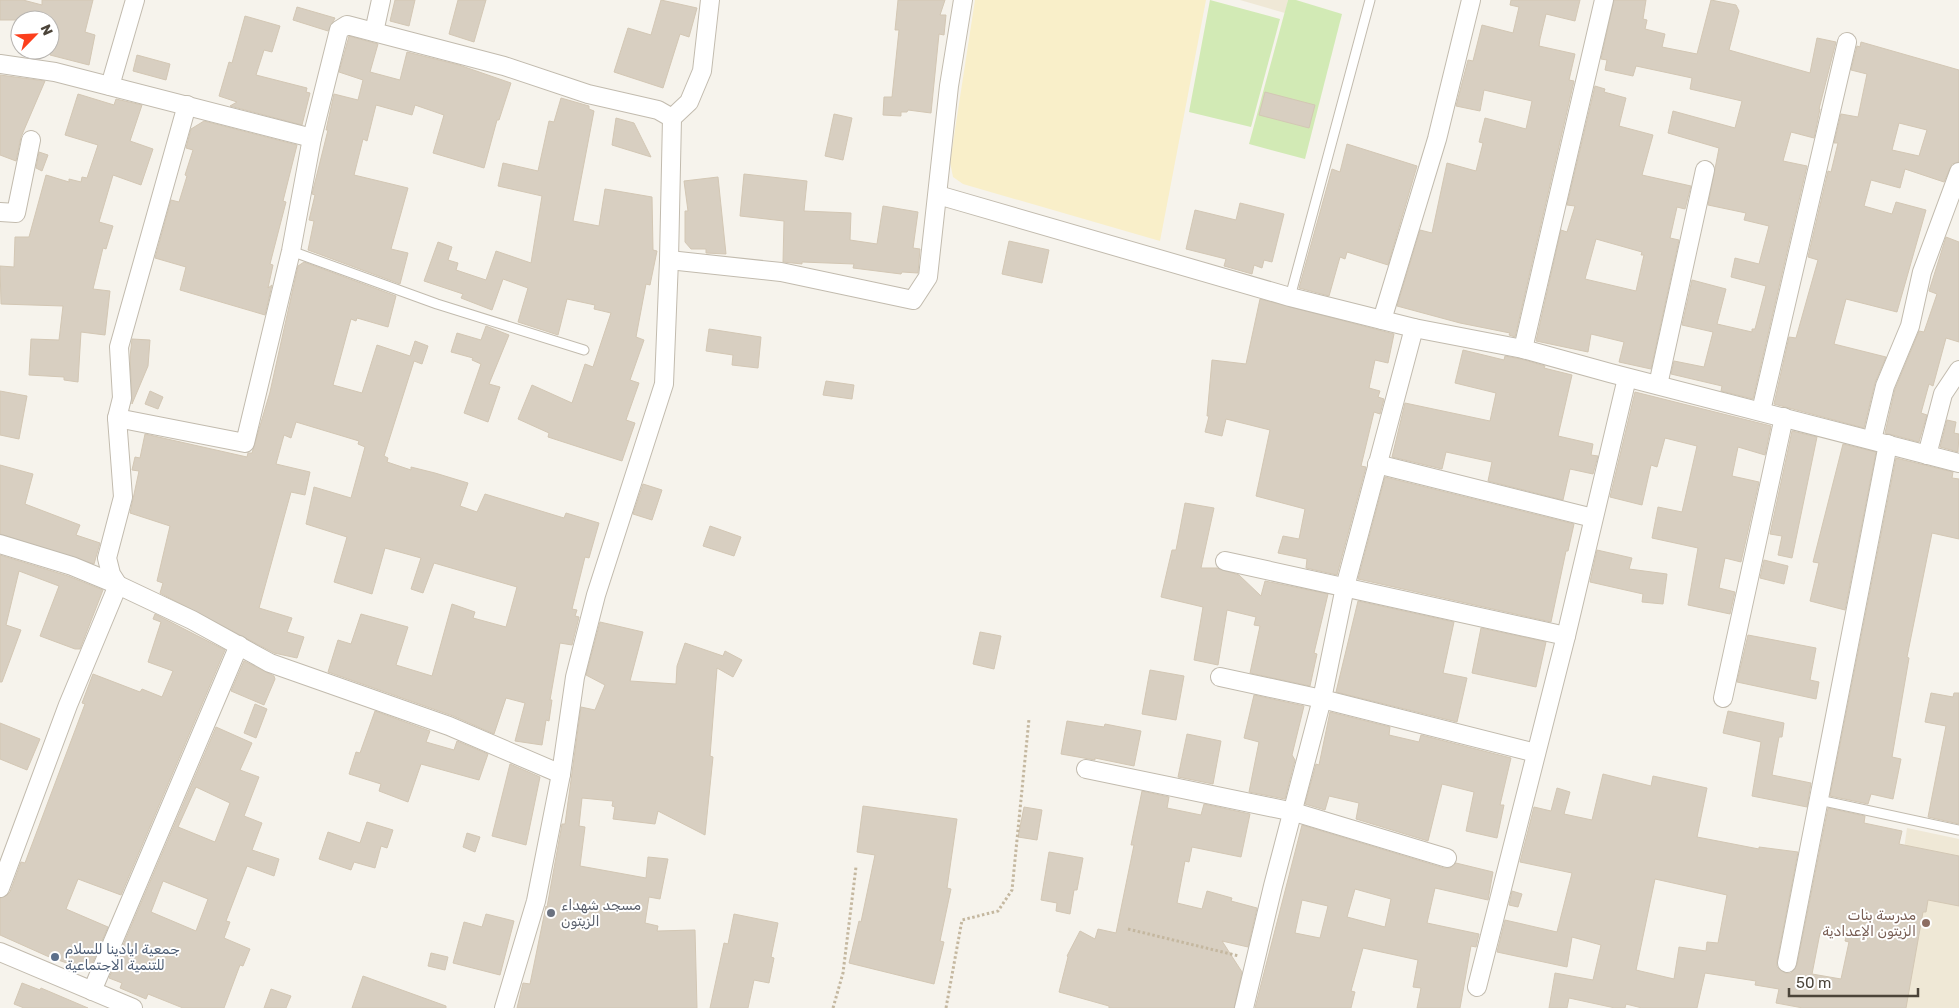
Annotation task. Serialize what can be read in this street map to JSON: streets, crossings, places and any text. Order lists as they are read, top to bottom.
{
  "places": ["مسجد شهداء الزيتون", "مدرسة بنات الزيتون الإعدادية", "جمعية ايادينا للسلام للتنمية الاجتماعية"],
  "scale_bar": "50 m",
  "north": "top right"
}
